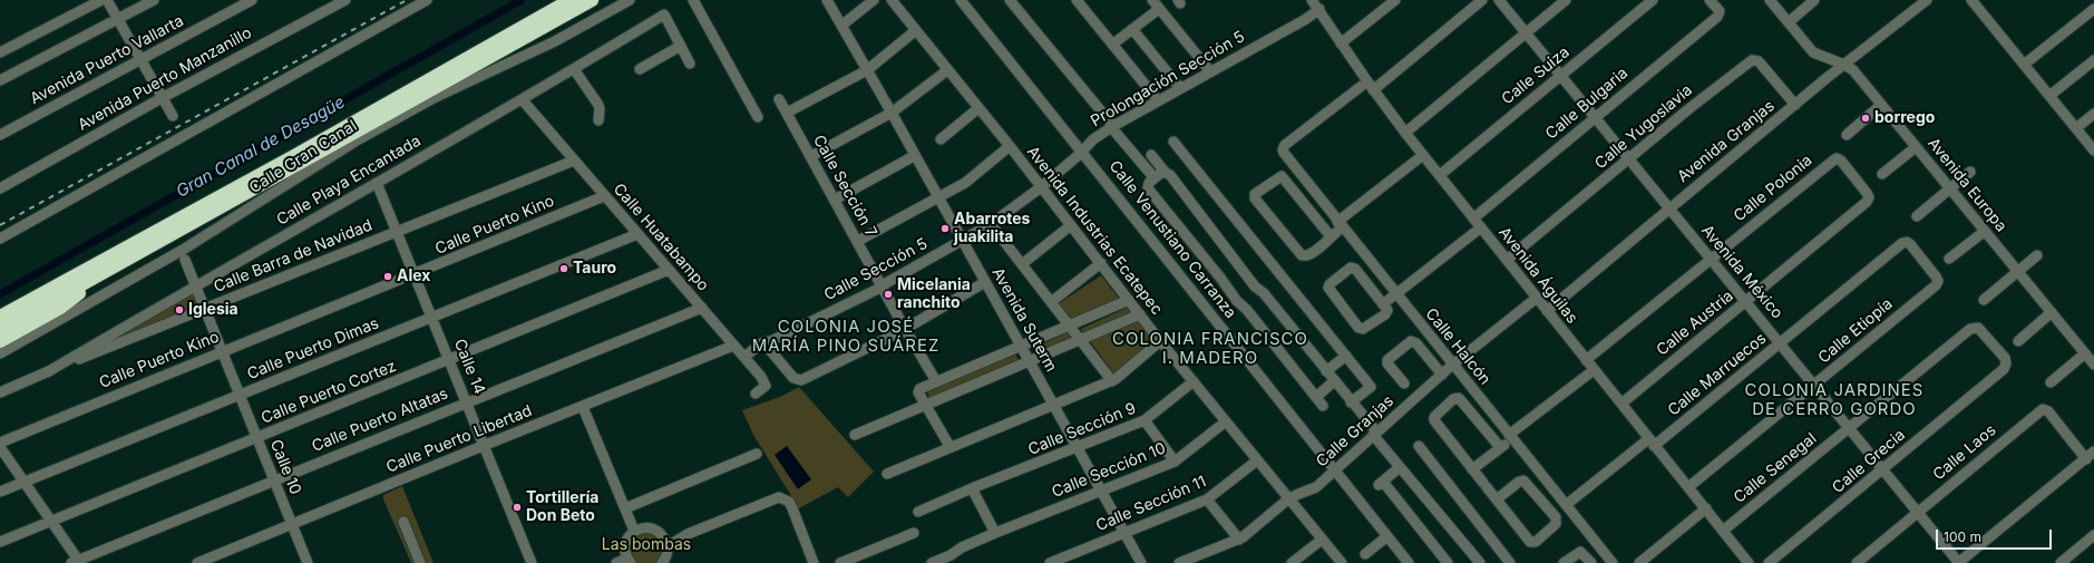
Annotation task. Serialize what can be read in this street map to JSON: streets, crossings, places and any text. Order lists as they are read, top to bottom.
{
  "streets": {
    "street": [
      "Avenida Puerto Vallarta",
      "Calle Suiza",
      "Avenida Puerto Manzanillo",
      "Prolongación Sección 5",
      "Calle Bulgaria",
      "Calle Yugoslavia",
      "Avenida Granjas",
      "Calle Gran Canal",
      "Calle Playa Encantada",
      "Avenida Europa",
      "Calle Sección 7",
      "Calle Polonia",
      "Calle Puerto Kino",
      "Avenida Industrias Ecatepec",
      "Calle Huatabampo",
      "Calle Venustiano Carranza",
      "Calle Barra de Navidad",
      "Calle Sección 5",
      "Avenida México",
      "Avenida Águilas",
      "Avenida Suterm",
      "Calle Austria",
      "Calle Etiopía",
      "Calle Halcón",
      "Calle Puerto Dimas",
      "Calle 14",
      "Calle Marruecos",
      "Calle Puerto Cortez",
      "Calle Puerto Altatas",
      "Calle Sección 9",
      "Calle Granjas",
      "Calle Puerto Libertad",
      "Calle Laos",
      "Calle Grecia",
      "Calle 10",
      "Calle Senegal",
      "Calle Sección 10",
      "Calle Sección 11"
    ]
  },
  "crossings": [
    ["Calle Suiza", "Avenida México"],
    ["Calle Suiza", "Avenida Águilas"],
    ["Prolongación Sección 5", "Avenida Industrias Ecatepec"],
    ["Prolongación Sección 5", "Calle Venustiano Carranza"],
    ["Prolongación Sección 5", "Calle Sección 5"],
    ["Prolongación Sección 5", "Avenida Águilas"],
    ["Calle Bulgaria", "Avenida México"],
    ["Calle Bulgaria", "Avenida Águilas"],
    ["Calle Yugoslavia", "Avenida Granjas"],
    ["Calle Yugoslavia", "Avenida México"],
    ["Calle Yugoslavia", "Avenida Águilas"],
    ["Avenida Granjas", "Avenida Europa"],
    ["Avenida Granjas", "Avenida México"],
    ["Avenida Granjas", "Avenida Águilas"],
    ["Calle Playa Encantada", "Calle Huatabampo"],
    ["Calle Playa Encantada", "Calle Barra de Navidad"],
    ["Calle Playa Encantada", "Calle 14"],
    ["Calle Playa Encantada", "Calle 10"],
    ["Calle Sección 7", "Calle Sección 5"],
    ["Calle Polonia", "Avenida México"],
    ["Calle Polonia", "Avenida Águilas"],
    ["Calle Polonia", "Calle Austria"],
    ["Calle Puerto Kino", "Calle Huatabampo"],
    ["Calle Puerto Kino", "Calle 14"],
    ["Calle Puerto Kino", "Calle 10"],
    ["Avenida Industrias Ecatepec", "Calle Sección 5"],
    ["Avenida Industrias Ecatepec", "Calle Sección 9"],
    ["Avenida Industrias Ecatepec", "Calle Granjas"],
    ["Avenida Industrias Ecatepec", "Calle Sección 10"],
    ["Avenida Industrias Ecatepec", "Calle Sección 11"],
    ["Calle Huatabampo", "Calle Barra de Navidad"],
    ["Calle Huatabampo", "Calle Sección 5"],
    ["Calle Huatabampo", "Calle Puerto Dimas"],
    ["Calle Huatabampo", "Calle Puerto Cortez"],
    ["Calle Huatabampo", "Calle Puerto Altatas"],
    ["Calle Huatabampo", "Calle Puerto Libertad"],
    ["Calle Venustiano Carranza", "Calle Granjas"],
    ["Calle Barra de Navidad", "Calle 14"],
    ["Calle Barra de Navidad", "Calle 10"],
    ["Calle Sección 5", "Avenida Suterm"],
    ["Avenida México", "Calle Austria"],
    ["Avenida México", "Calle Etiopía"],
    ["Avenida México", "Calle Marruecos"],
    ["Avenida México", "Calle Laos"],
    ["Avenida México", "Calle Grecia"],
    ["Avenida México", "Calle Senegal"],
    ["Avenida Águilas", "Calle Austria"],
    ["Avenida Águilas", "Calle Etiopía"],
    ["Avenida Águilas", "Calle Halcón"],
    ["Avenida Águilas", "Calle Marruecos"],
    ["Avenida Águilas", "Calle Granjas"],
    ["Avenida Águilas", "Calle Senegal"],
    ["Avenida Suterm", "Calle Sección 9"],
    ["Avenida Suterm", "Calle Sección 10"],
    ["Avenida Suterm", "Calle Sección 11"],
    ["Calle Etiopía", "Calle Marruecos"],
    ["Calle Halcón", "Calle Marruecos"],
    ["Calle Halcón", "Calle Granjas"],
    ["Calle Puerto Dimas", "Calle 14"],
    ["Calle Puerto Dimas", "Calle 10"],
    ["Calle 14", "Calle Puerto Cortez"],
    ["Calle 14", "Calle Puerto Altatas"],
    ["Calle 14", "Calle Puerto Libertad"],
    ["Calle Puerto Cortez", "Calle 10"],
    ["Calle Puerto Altatas", "Calle 10"],
    ["Calle Puerto Libertad", "Calle 10"],
    ["Calle Grecia", "Calle Senegal"]
  ],
  "districts": ["COLONIA JOSÉ MARÍA PINO SUÁREZ", "COLONIA FRANCISCO I. MADERO", "COLONIA JARDINES DE CERRO GORDO"],
  "water": ["Gran Canal de Desagüe"],
  "parks": ["Las bombas"],
  "places": [
    "borrego",
    "Abarrotes juakilita",
    "Tauro",
    "Alex",
    "Micelania ranchito",
    "Iglesia",
    "Tortillería Don Beto"
  ],
  "scale_bar": "100 m"
}
